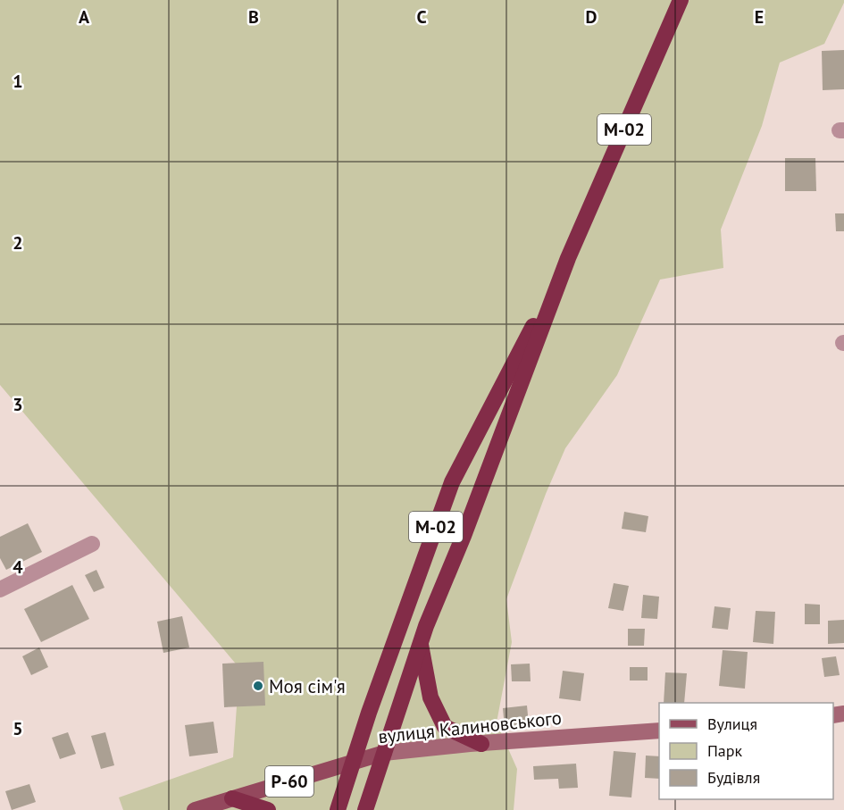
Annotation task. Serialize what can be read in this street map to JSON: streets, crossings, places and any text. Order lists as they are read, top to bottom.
{
  "streets": {
    "highway": ["М-02"],
    "main road": ["вулиця Калиновського", "Р-60"]
  },
  "crossings": [
    ["М-02", "вулиця Калиновського"]
  ],
  "places": ["Моя сім'я"],
  "legend": ["Вулиця", "Парк", "Будівля"],
  "grid": {
    "columns": [
      "A",
      "B",
      "C",
      "D",
      "E"
    ],
    "rows": [
      "1",
      "2",
      "3",
      "4",
      "5"
    ]
  }
}
